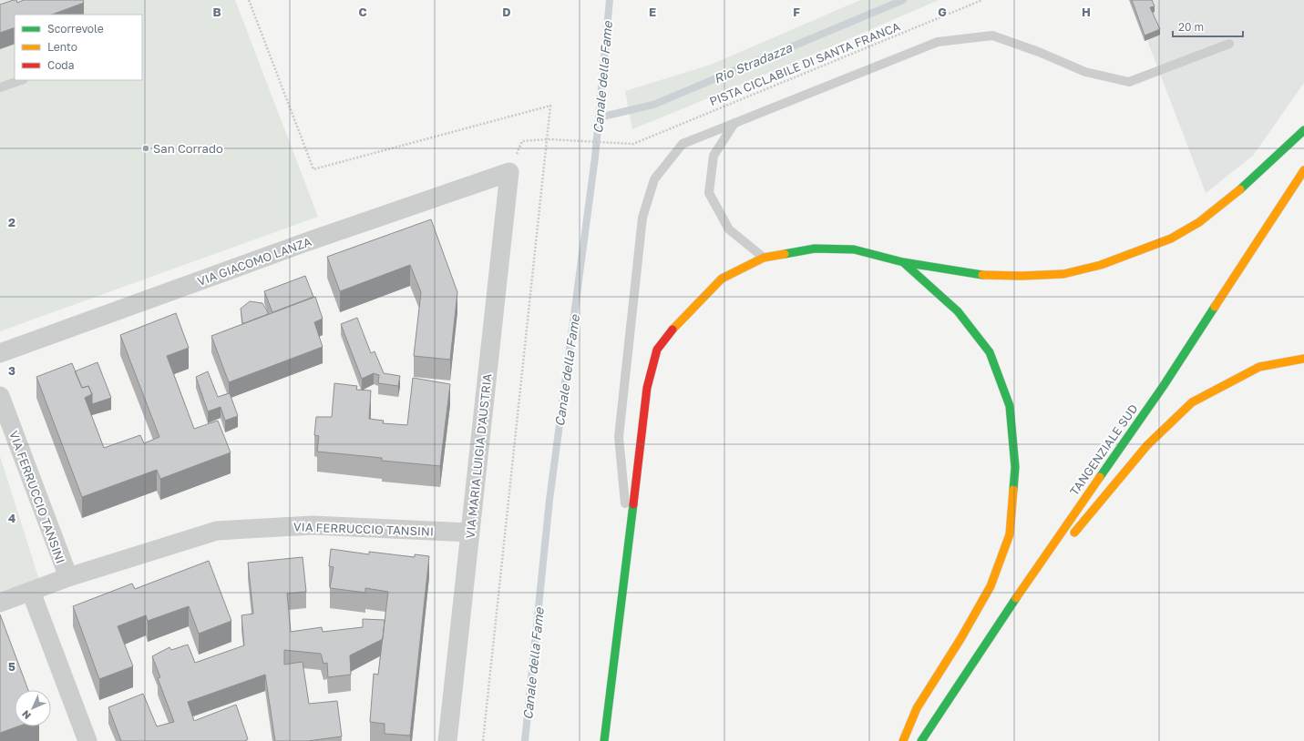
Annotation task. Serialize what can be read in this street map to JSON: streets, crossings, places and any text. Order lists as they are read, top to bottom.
{
  "streets": {
    "main road": ["TANGENZIALE SUD"],
    "street": ["VIA GIACOMO LANZA", "VIA MARIA LUIGIA D'AUSTRIA", "VIA FERRUCCIO TANSINI"],
    "path": ["PISTA CICLABILE DI SANTA FRANCA"]
  },
  "crossings": [
    ["VIA GIACOMO LANZA", "VIA MARIA LUIGIA D'AUSTRIA"],
    ["VIA MARIA LUIGIA D'AUSTRIA", "VIA FERRUCCIO TANSINI"]
  ],
  "water": ["Rio Stradazza", "Canale della Fame"],
  "places": ["San Corrado"],
  "legend": ["Scorrevole", "Lento", "Coda"],
  "scale_bar": "20 m",
  "north": "bottom left",
  "grid": {
    "columns": [
      "B",
      "C",
      "D",
      "E",
      "F",
      "G",
      "H"
    ],
    "rows": [
      "2",
      "3",
      "4",
      "5"
    ]
  }
}
